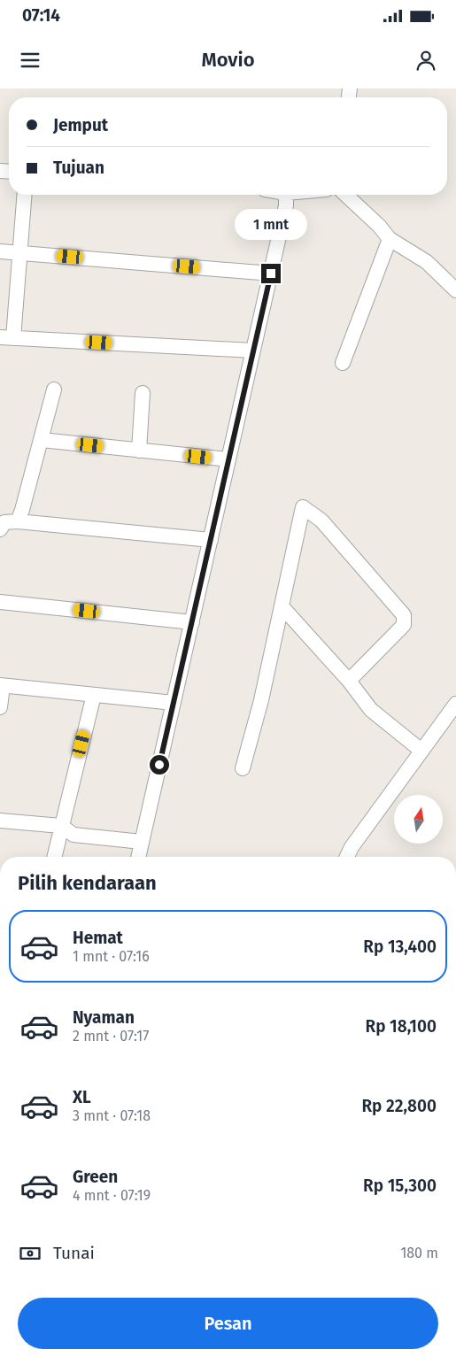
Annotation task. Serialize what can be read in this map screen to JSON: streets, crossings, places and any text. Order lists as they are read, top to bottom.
{
  "north": "top",
  "page": {
    "status": "07:14",
    "header": "Movio",
    "banner": ["Jemput", "Tujuan"],
    "bubble": "1 mnt",
    "heading": "Pilih kendaraan",
    "list": [
      {
        "name": "Hemat",
        "note": "1 mnt · 07:16",
        "value": "Rp 13,400"
      },
      {
        "name": "Nyaman",
        "note": "2 mnt · 07:17",
        "value": "Rp 18,100"
      },
      {
        "name": "XL",
        "note": "3 mnt · 07:18",
        "value": "Rp 22,800"
      },
      {
        "name": "Green",
        "note": "4 mnt · 07:19",
        "value": "Rp 15,300"
      }
    ],
    "pay": ["Tunai", "180 m"],
    "buttons": "Pesan"
  }
}
